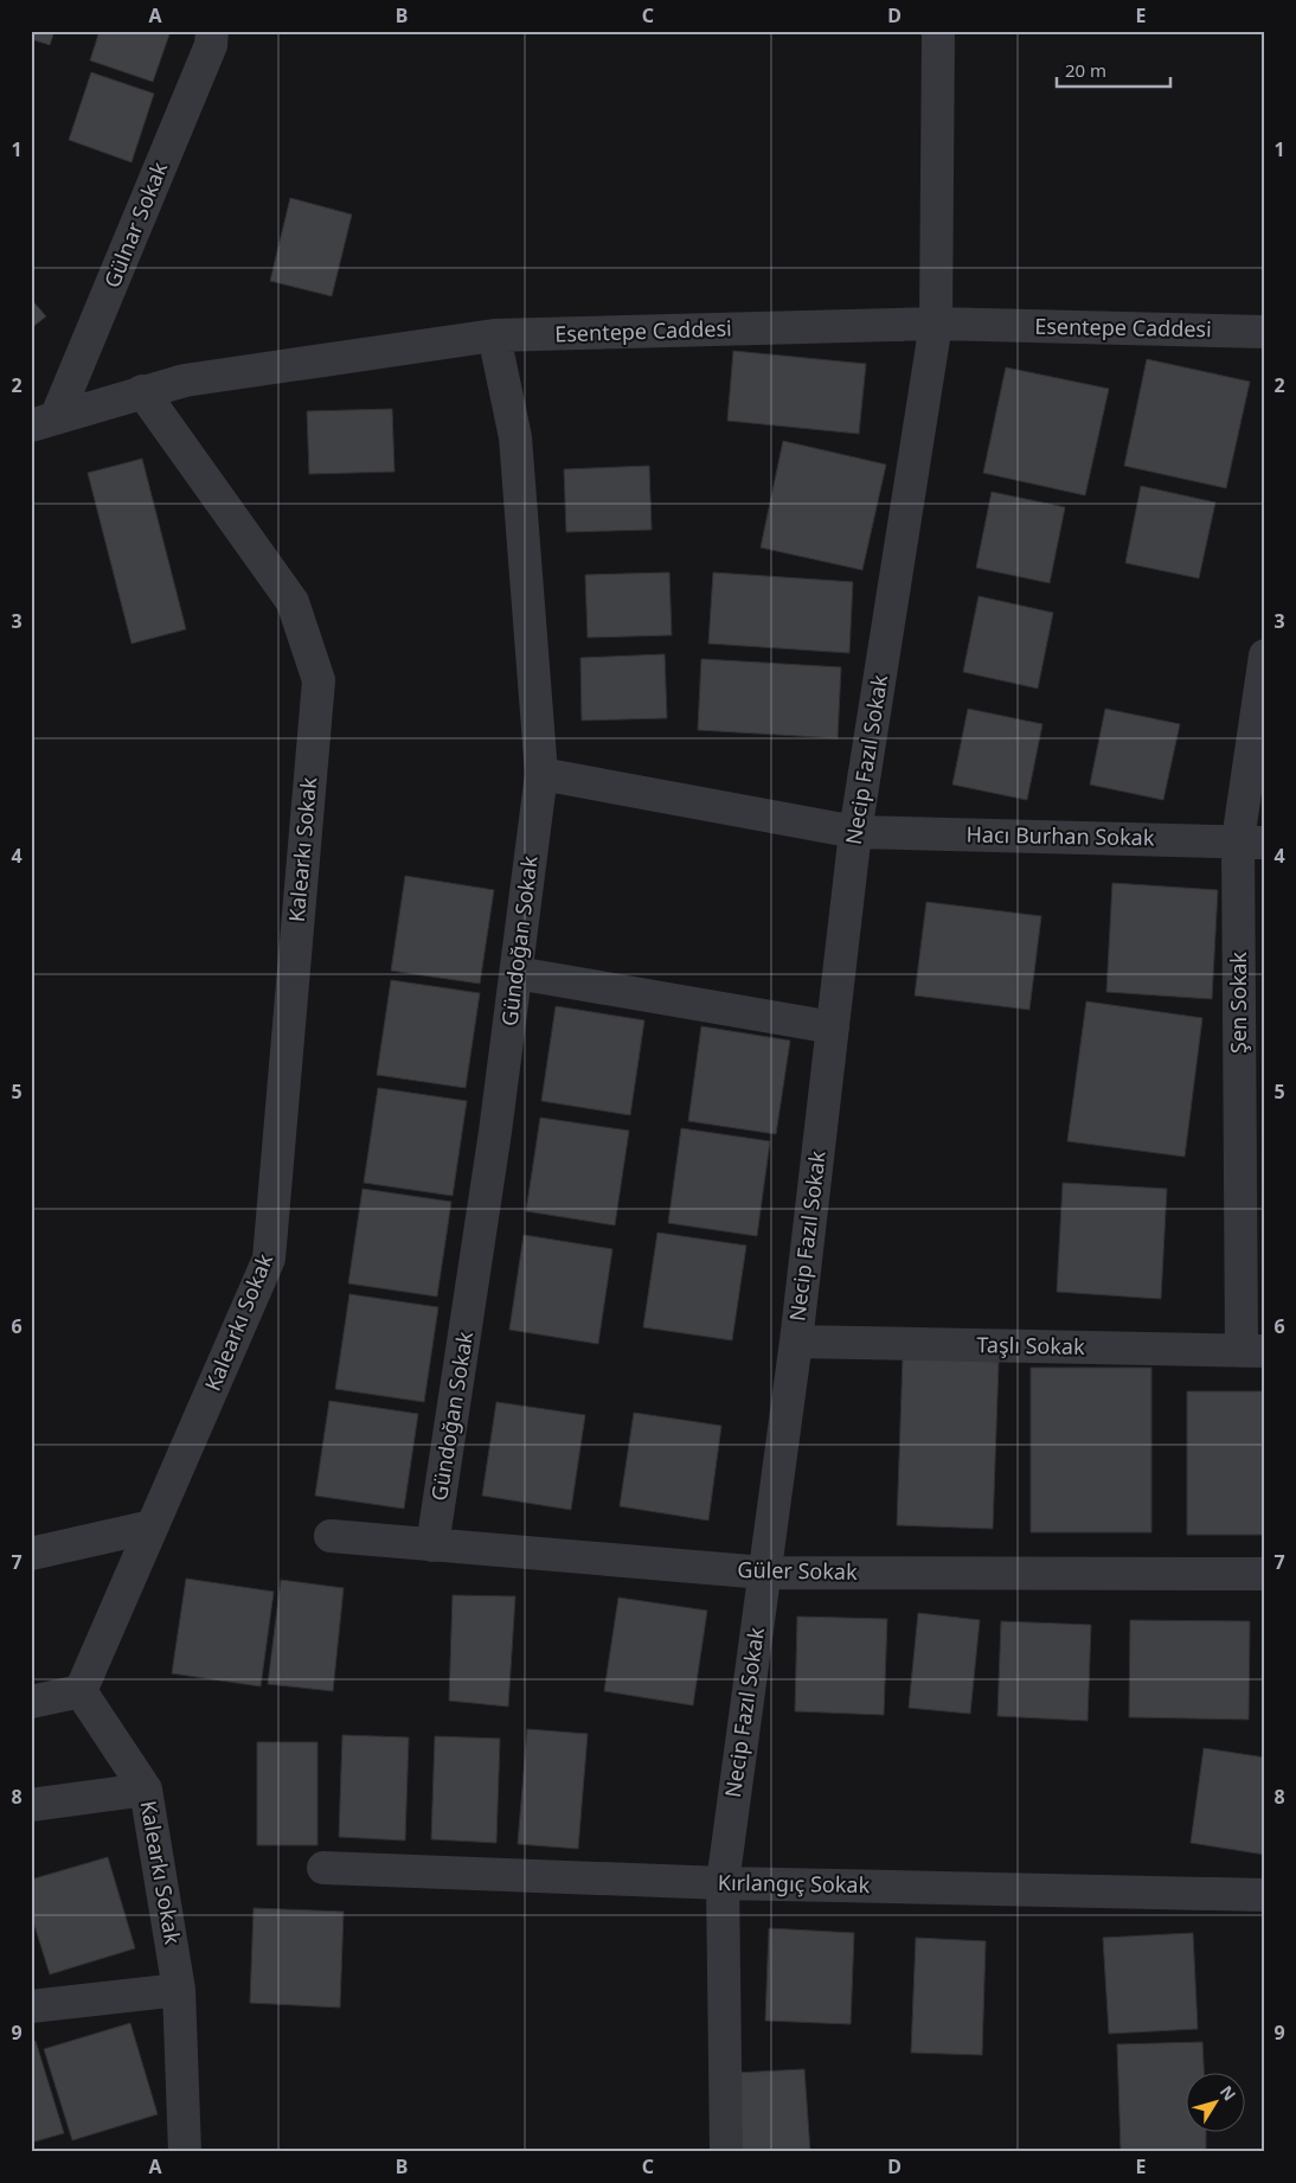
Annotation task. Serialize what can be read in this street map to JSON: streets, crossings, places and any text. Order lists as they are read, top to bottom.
{
  "streets": {
    "street": [
      "Gülnar Sokak",
      "Esentepe Caddesi",
      "Necip Fazıl Sokak",
      "Hacı Burhan Sokak",
      "Kalearkı Sokak",
      "Gündoğan Sokak",
      "Şen Sokak",
      "Taşlı Sokak",
      "Güler Sokak",
      "Kırlangıç Sokak"
    ]
  },
  "crossings": [
    ["Gülnar Sokak", "Esentepe Caddesi"],
    ["Esentepe Caddesi", "Necip Fazıl Sokak"],
    ["Esentepe Caddesi", "Kalearkı Sokak"],
    ["Esentepe Caddesi", "Gündoğan Sokak"],
    ["Necip Fazıl Sokak", "Hacı Burhan Sokak"],
    ["Necip Fazıl Sokak", "Taşlı Sokak"],
    ["Necip Fazıl Sokak", "Güler Sokak"],
    ["Necip Fazıl Sokak", "Kırlangıç Sokak"],
    ["Hacı Burhan Sokak", "Gündoğan Sokak"],
    ["Hacı Burhan Sokak", "Şen Sokak"],
    ["Gündoğan Sokak", "Güler Sokak"],
    ["Şen Sokak", "Taşlı Sokak"]
  ],
  "scale_bar": "20 m",
  "north": "top right",
  "grid": {
    "columns": [
      "A",
      "B",
      "C",
      "D",
      "E"
    ],
    "rows": [
      "1",
      "2",
      "3",
      "4",
      "5",
      "6",
      "7",
      "8",
      "9"
    ]
  }
}
